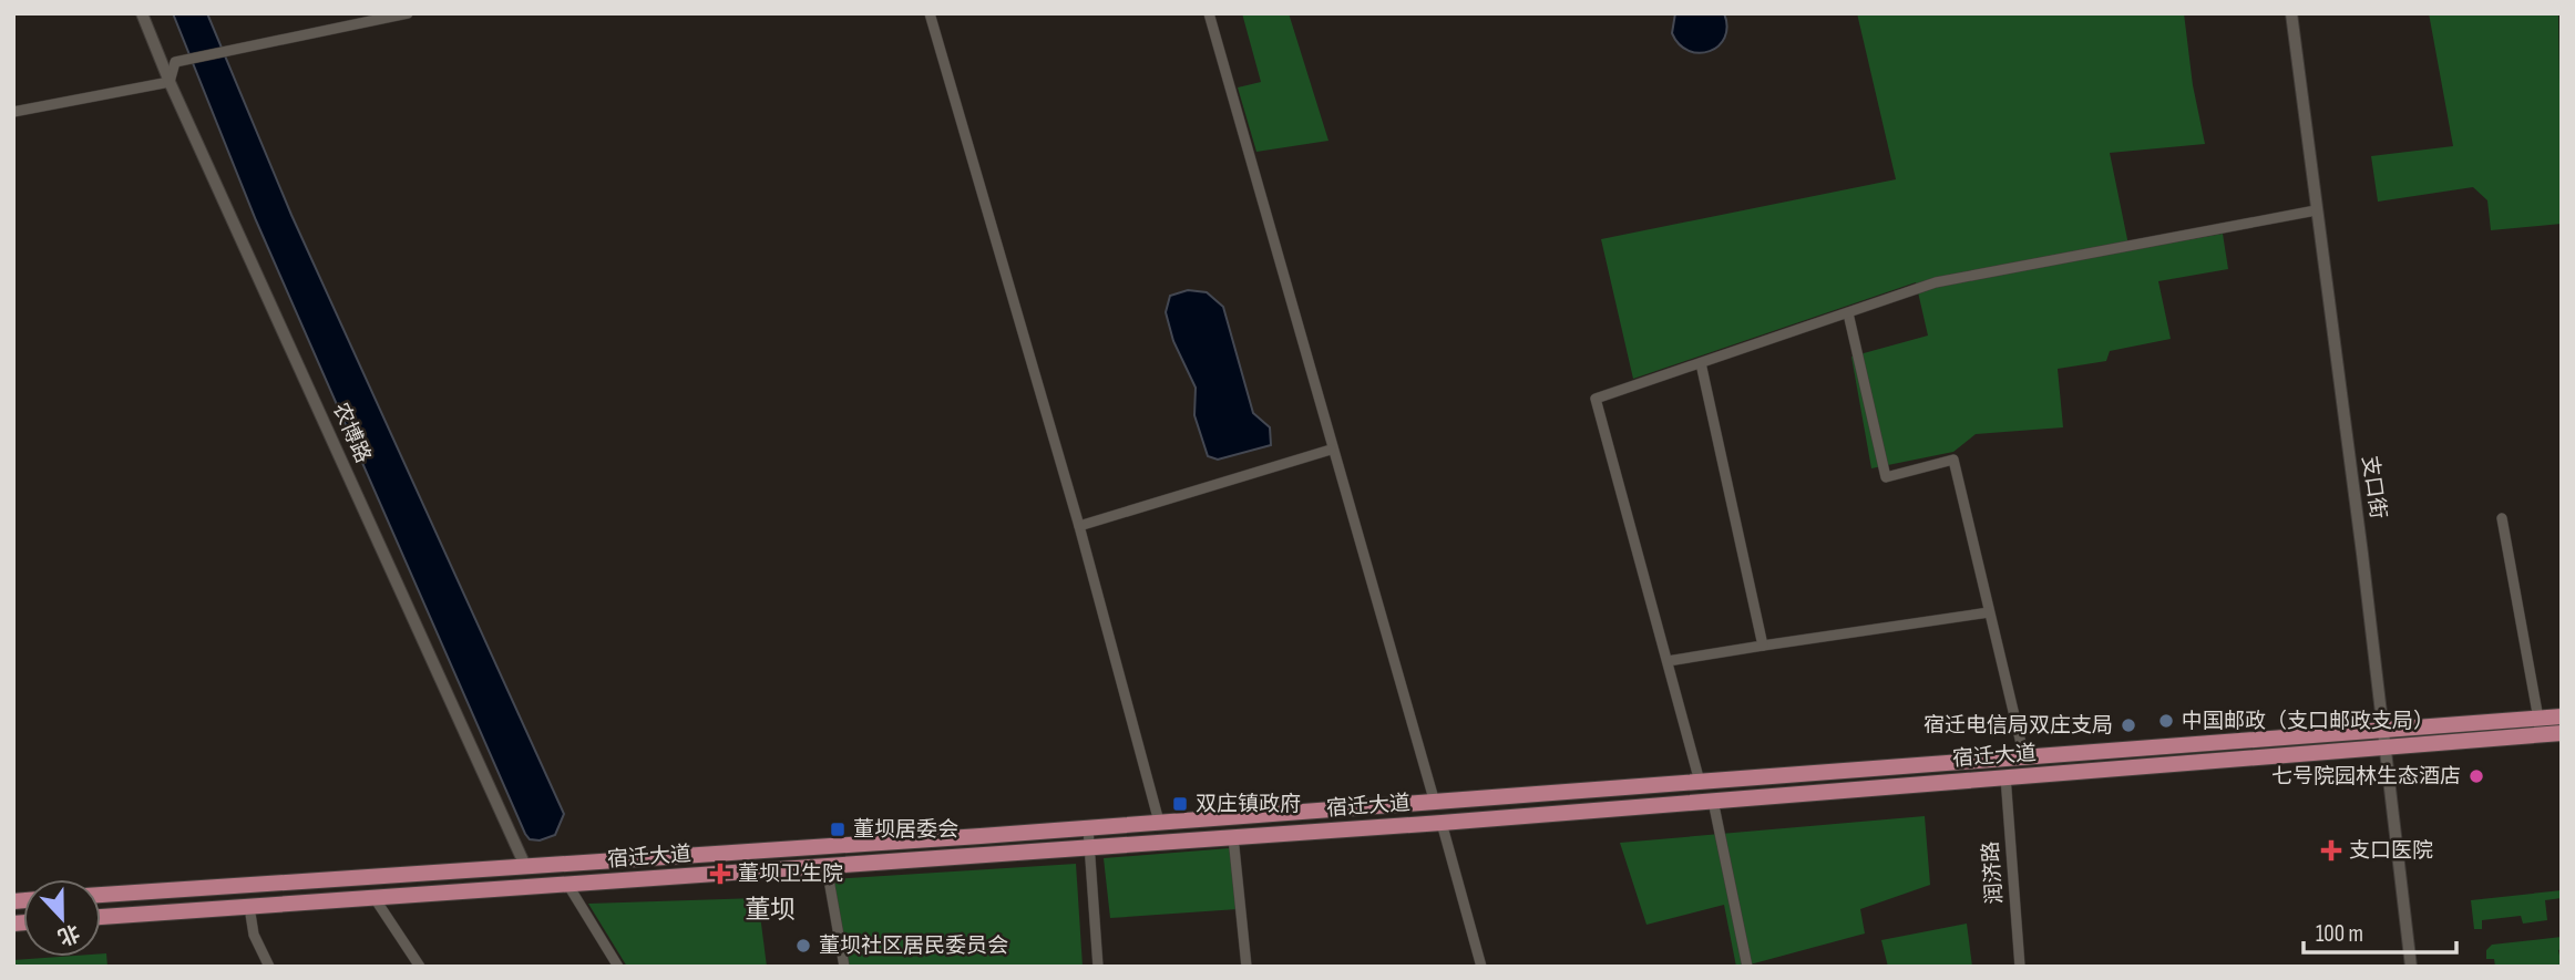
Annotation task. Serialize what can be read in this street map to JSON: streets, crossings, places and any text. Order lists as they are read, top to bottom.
{
  "streets": {
    "main road": ["宿迁大道"],
    "street": ["农博路", "支口街", "润济路"]
  },
  "crossings": [
    ["农博路", "宿迁大道"],
    ["支口街", "宿迁大道"],
    ["宿迁大道", "润济路"]
  ],
  "districts": ["董坝"],
  "places": {
    "other": [
      "中国邮政（支口邮政支局）",
      "宿迁电信局双庄支局",
      "七号院园林生态酒店",
      "董坝社区居民委员会"
    ],
    "transit": ["双庄镇政府", "董坝居委会"],
    "health": ["支口医院", "董坝卫生院"]
  },
  "scale_bar": "100 m",
  "north": "bottom"
}
